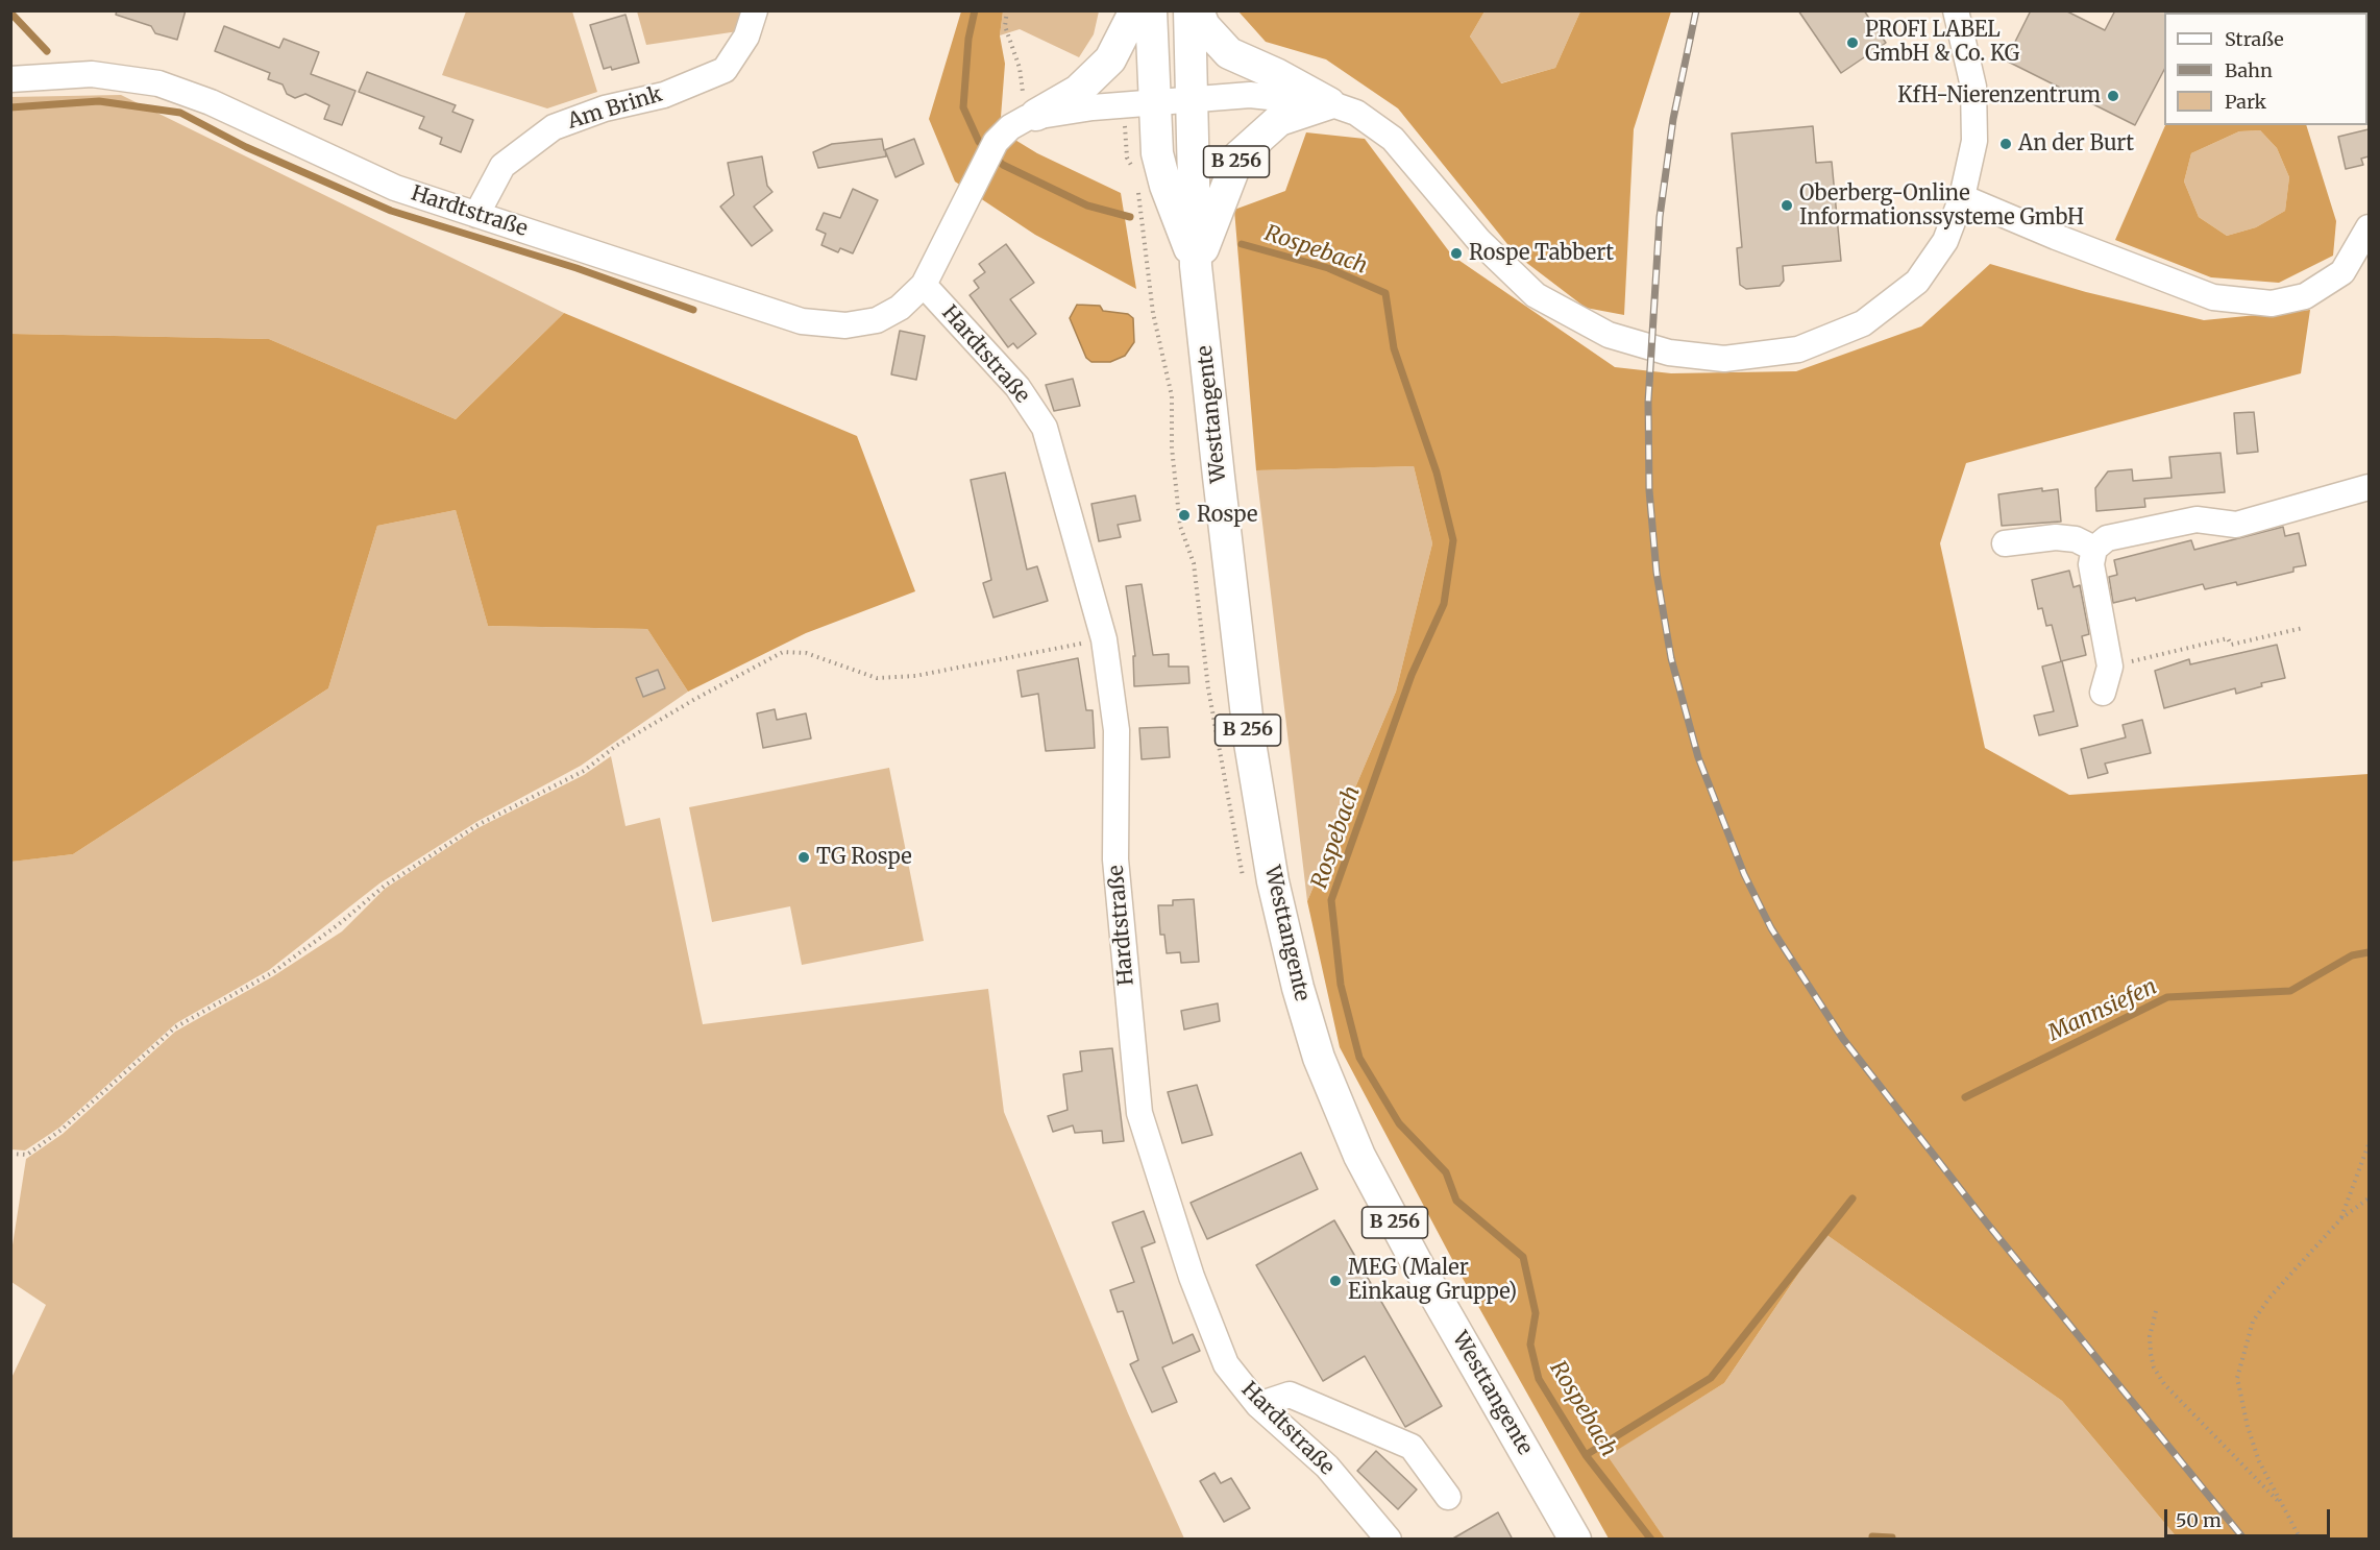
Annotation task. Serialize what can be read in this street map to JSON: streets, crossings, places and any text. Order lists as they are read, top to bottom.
{
  "streets": {
    "main road": ["B 256", "Westtangente"],
    "street": ["Am Brink", "Hardtstraße"]
  },
  "crossings": [
    ["Am Brink", "Hardtstraße"],
    ["B 256", "Hardtstraße"],
    ["B 256", "Westtangente"],
    ["Hardtstraße", "Westtangente"]
  ],
  "water": ["Rospebach", "Mannsiefen"],
  "places": [
    "PROFI LABEL GmbH & Co. KG",
    "KfH-Nierenzentrum",
    "An der Burt",
    "Oberberg-Online Informationssysteme GmbH",
    "Rospe Tabbert",
    "Rospe",
    "TG Rospe",
    "MEG (Maler Einkaug Gruppe)"
  ],
  "legend": ["Straße", "Bahn", "Park"],
  "scale_bar": "50 m"
}
